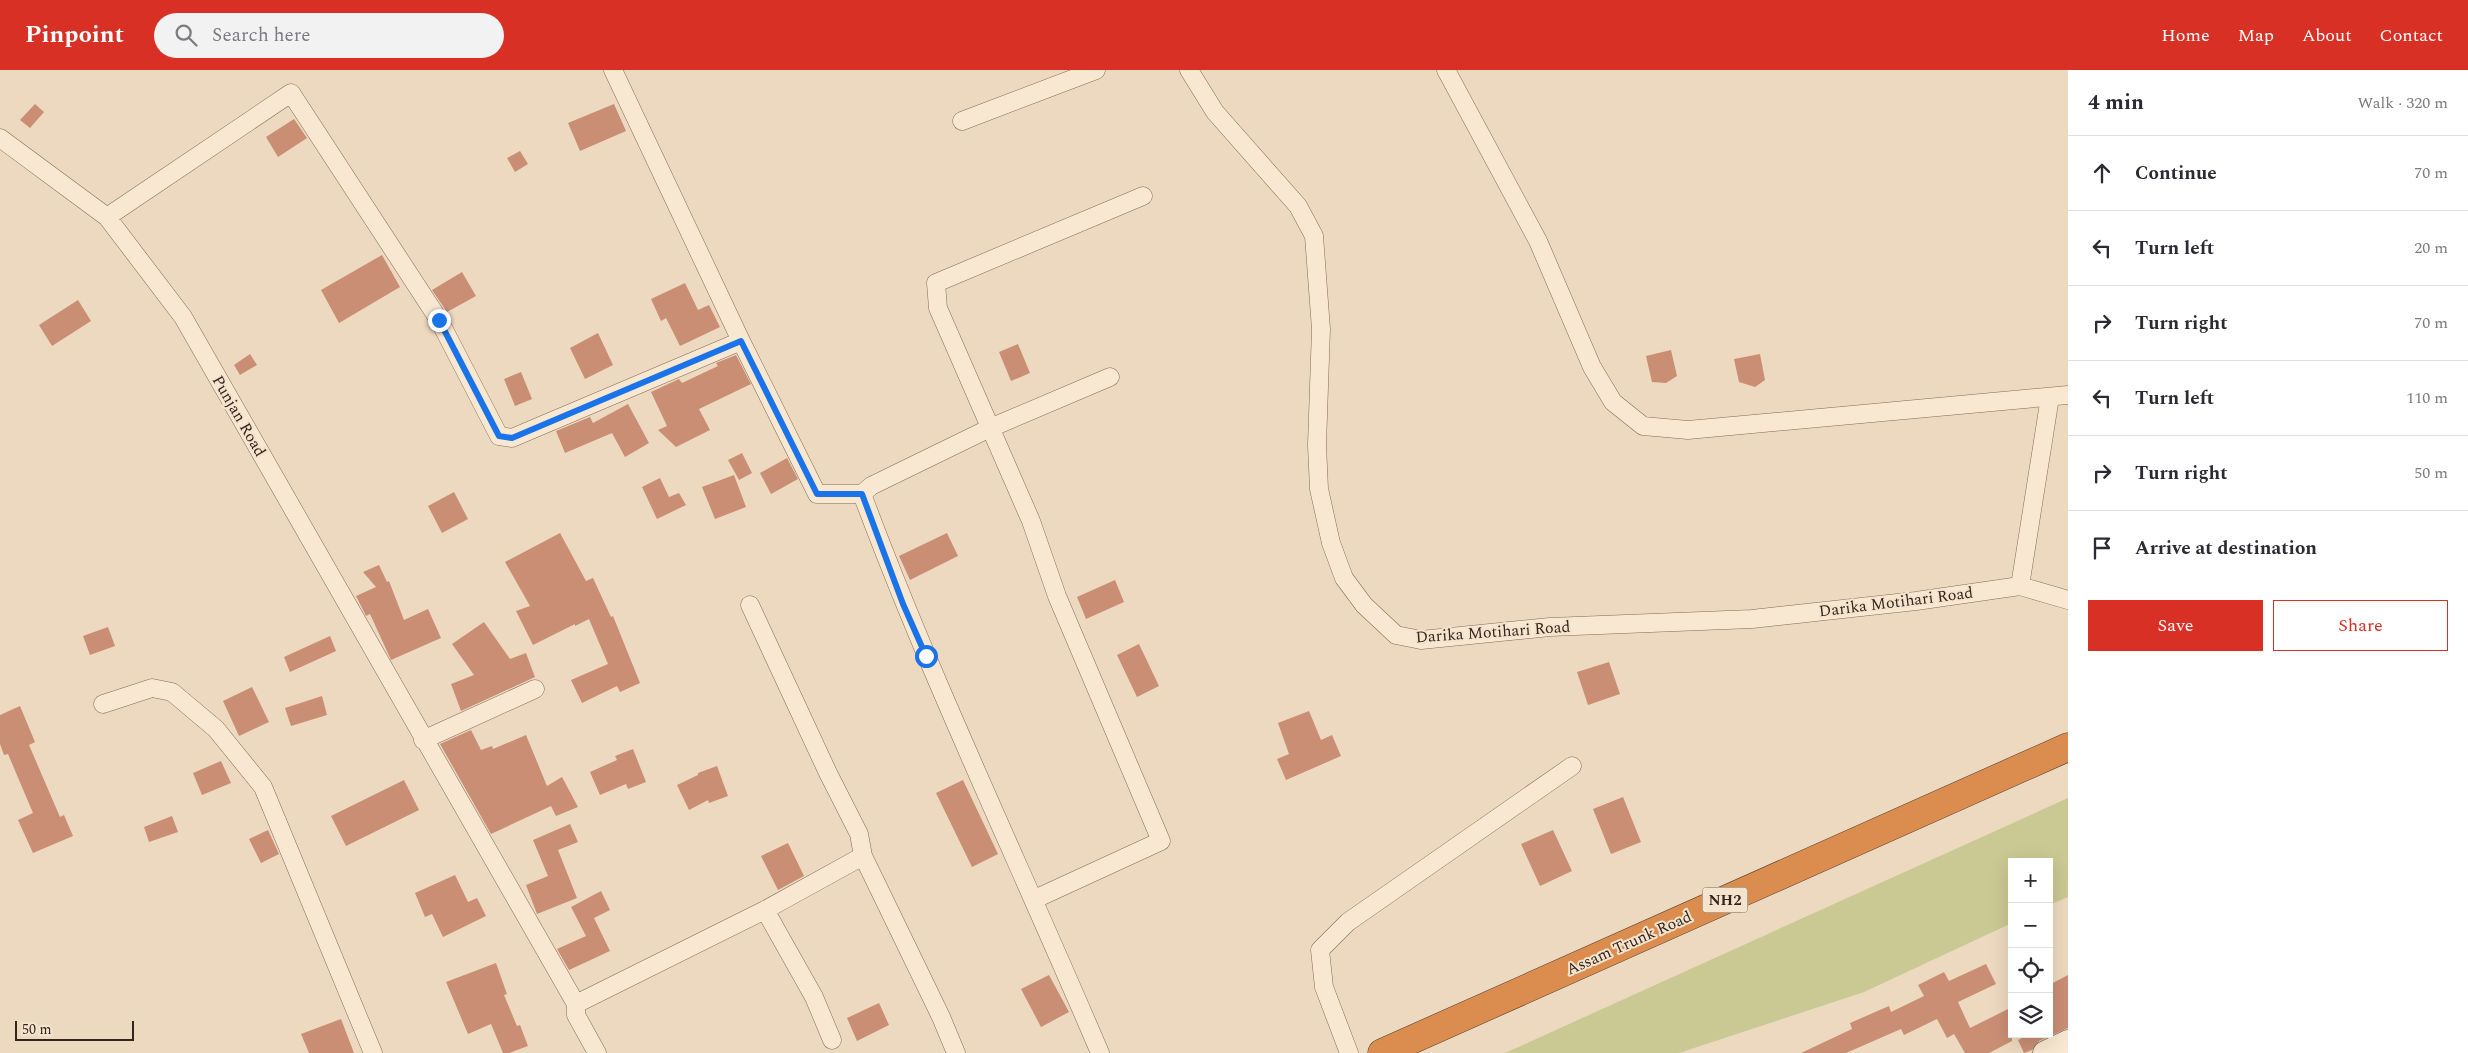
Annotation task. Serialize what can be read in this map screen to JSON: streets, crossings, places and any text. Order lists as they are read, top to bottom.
{
  "streets": {
    "highway": ["NH2", "Assam Trunk Road"],
    "street": ["Punjan Road", "Darika Motihari Road"]
  },
  "scale_bar": "50 m",
  "page": {
    "header": "Pinpoint",
    "search": "Search here",
    "nav": [
      "Home",
      "Map",
      "About",
      "Contact"
    ],
    "heading": ["4 min", "Walk · 320 m"],
    "list": [
      ["Continue", "70 m"],
      ["Turn left", "20 m"],
      ["Turn right", "70 m"],
      ["Turn left", "110 m"],
      ["Turn right", "50 m"],
      "Arrive at destination"
    ],
    "buttons": ["Save", "Share"],
    "map_buttons": ["+", "−"],
    "scale": "50 m"
  }
}
